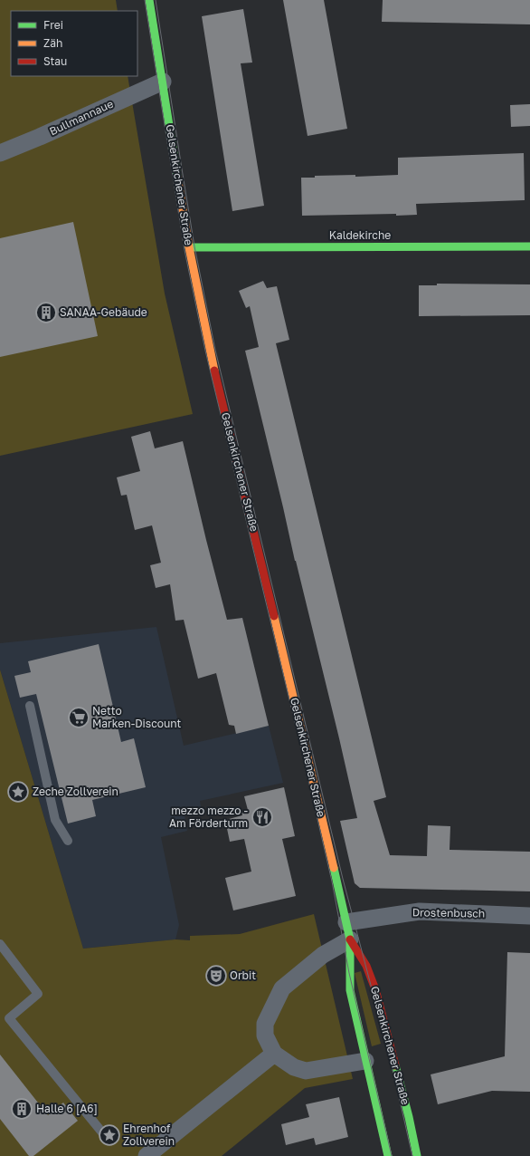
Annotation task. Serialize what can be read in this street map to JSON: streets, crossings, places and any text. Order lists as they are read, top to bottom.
{
  "streets": {
    "main road": ["Gelsenkirchener Straße", "Kaldekirche"],
    "street": ["Bullmannaue", "Drostenbusch"]
  },
  "crossings": [
    ["Bullmannaue", "Gelsenkirchener Straße"],
    ["Gelsenkirchener Straße", "Kaldekirche"],
    ["Gelsenkirchener Straße", "Drostenbusch"]
  ],
  "places": {
    "building": ["SANAA-Gebäude", "Halle 6 [A6]"],
    "supermarket": ["Netto Marken-Discount"],
    "place": ["Zeche Zollverein", "Ehrenhof Zollverein"],
    "restaurant": ["mezzo mezzo - Am Förderturm"],
    "theatre": ["Orbit"]
  },
  "legend": ["Frei", "Zäh", "Stau"]
}
